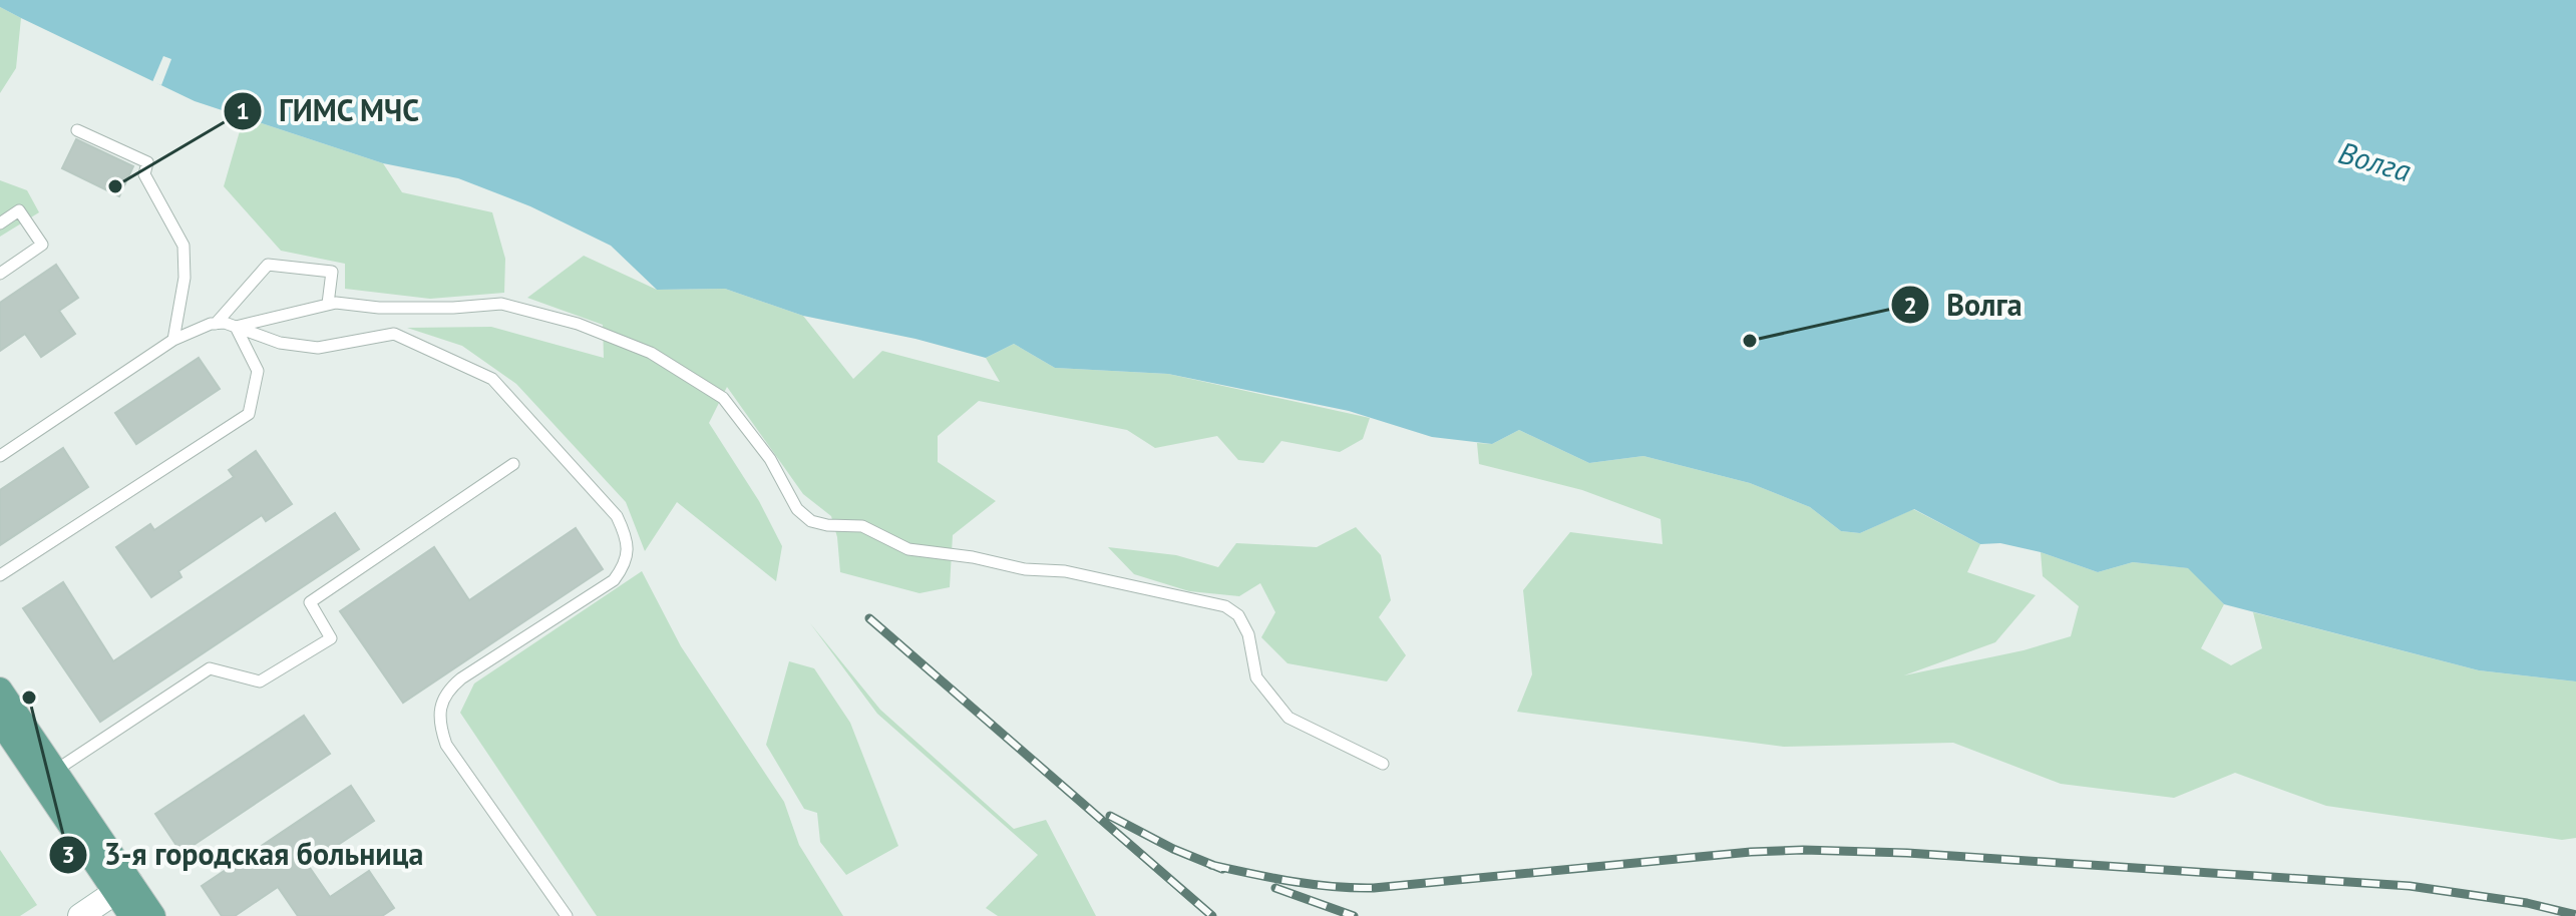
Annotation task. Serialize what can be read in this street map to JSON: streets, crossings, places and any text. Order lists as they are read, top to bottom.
{
  "water": ["Волга"],
  "places": ["ГИМС МЧС", "Волга", "3-я городская больница"]
}
